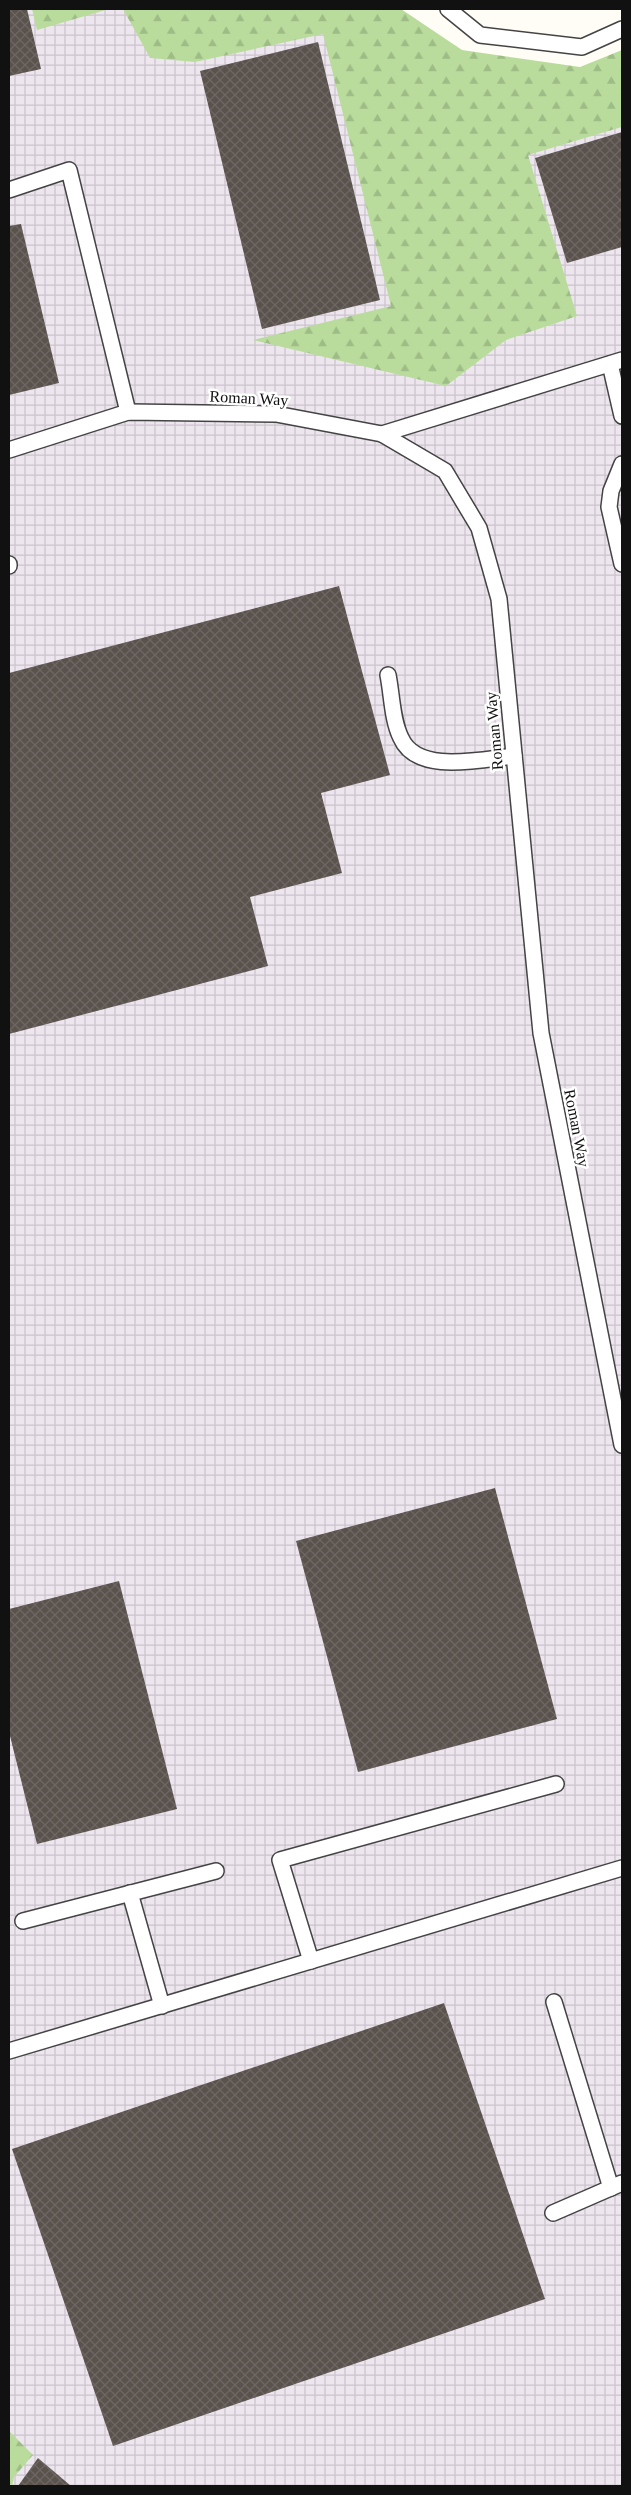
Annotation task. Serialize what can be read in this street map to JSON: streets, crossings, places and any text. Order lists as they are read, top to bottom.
{
  "streets": {
    "lane": ["Roman Way"]
  }
}
